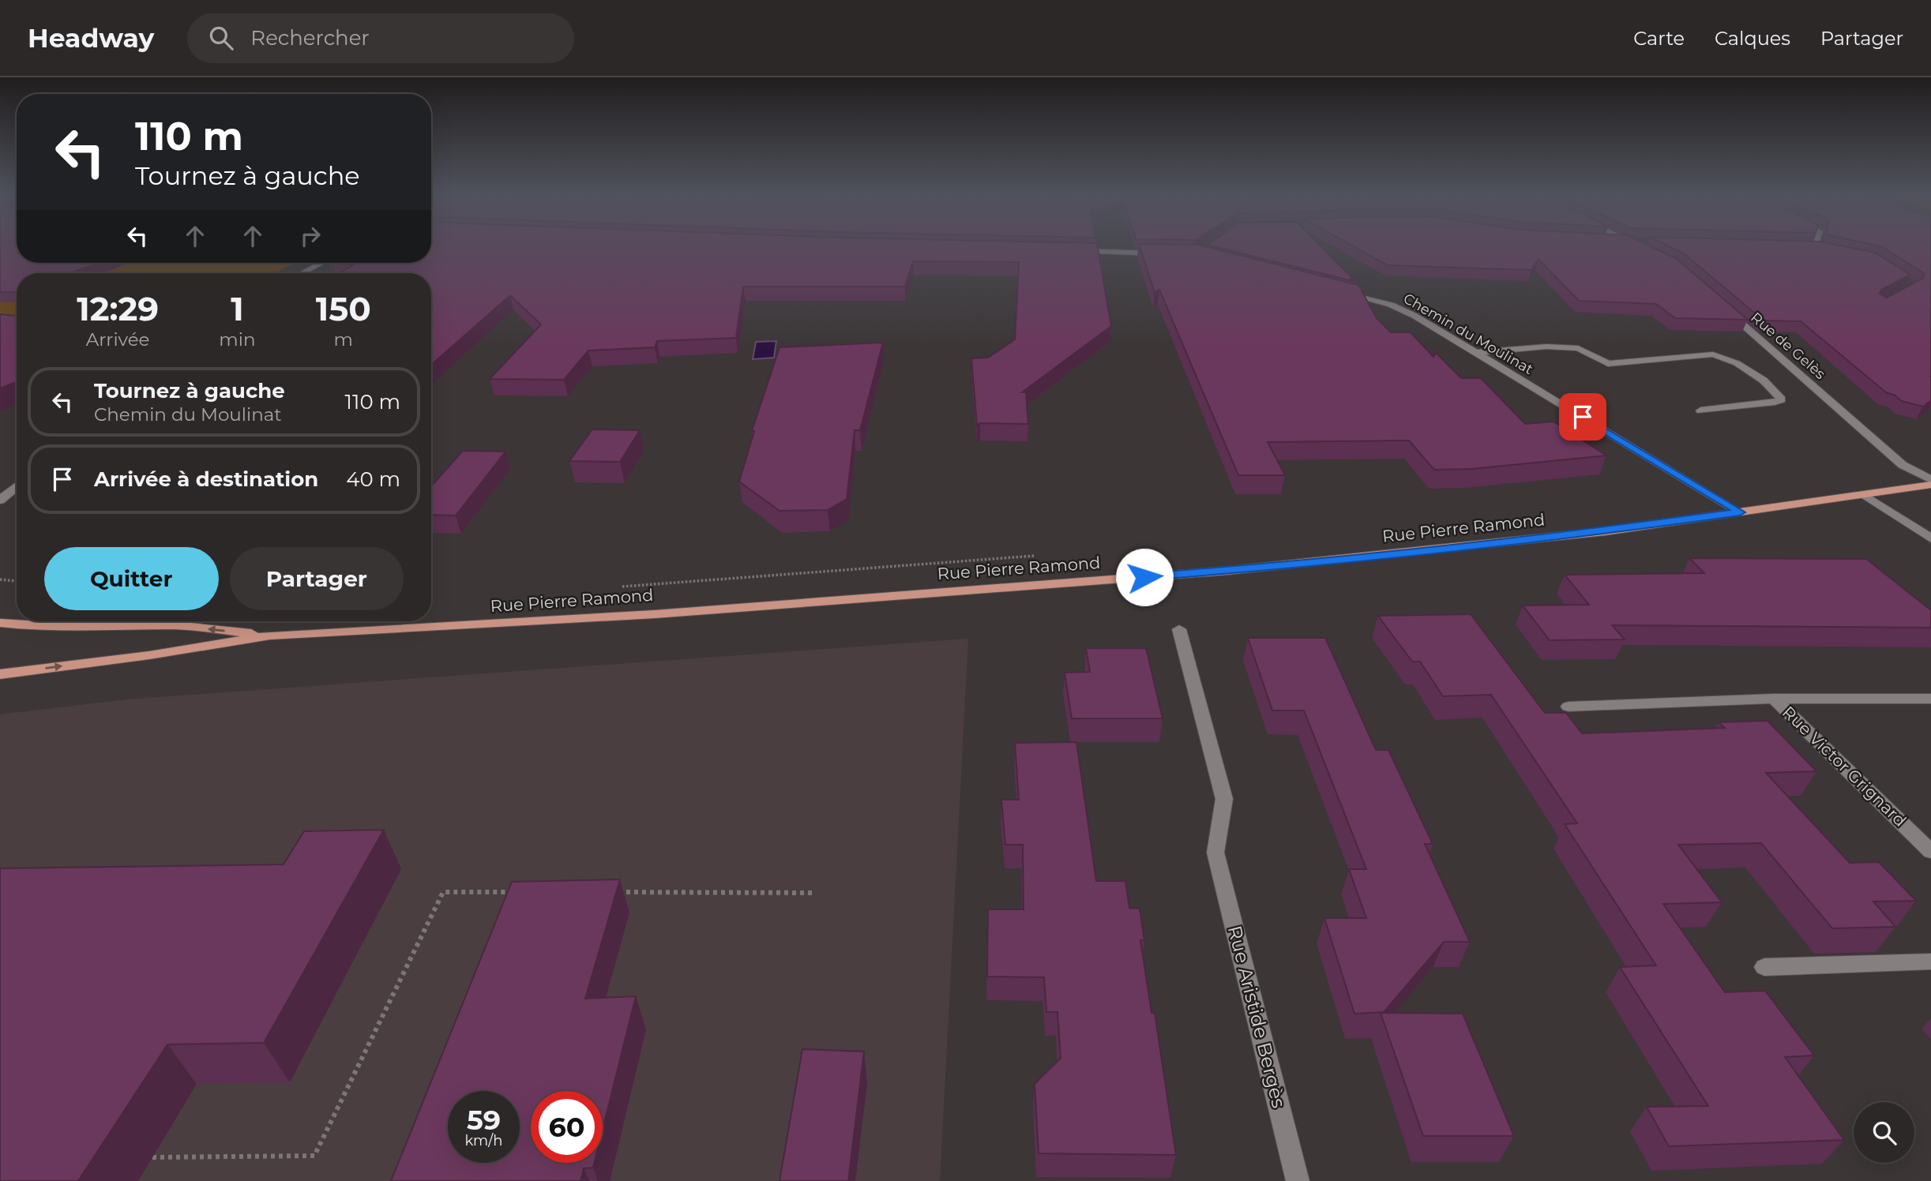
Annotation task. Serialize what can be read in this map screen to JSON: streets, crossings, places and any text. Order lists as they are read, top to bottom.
{
  "streets": {
    "main road": ["Rue Pierre Ramond"],
    "street": [
      "Chemin du Moulinat",
      "Rue de Gelès",
      "Rue Victor Grignard",
      "Rue Aristide Bergès"
    ]
  },
  "crossings": [
    ["Chemin du Moulinat", "Rue Pierre Ramond"]
  ],
  "page": {
    "header": "Headway",
    "search": "Rechercher",
    "nav": ["Carte", "Calques", "Partager"],
    "turn": ["110 m", "Tournez à gauche"],
    "eta": [
      "12:29",
      "Arrivée",
      "1",
      "min",
      "150",
      "m"
    ],
    "list": [
      {
        "name": "Tournez à gauche",
        "note": "Chemin du Moulinat",
        "value": "110 m"
      },
      {
        "name": "Arrivée à destination",
        "value": "40 m"
      }
    ],
    "buttons": ["Quitter", "Partager"],
    "speed": "59 km/h",
    "limit": "60"
  }
}
